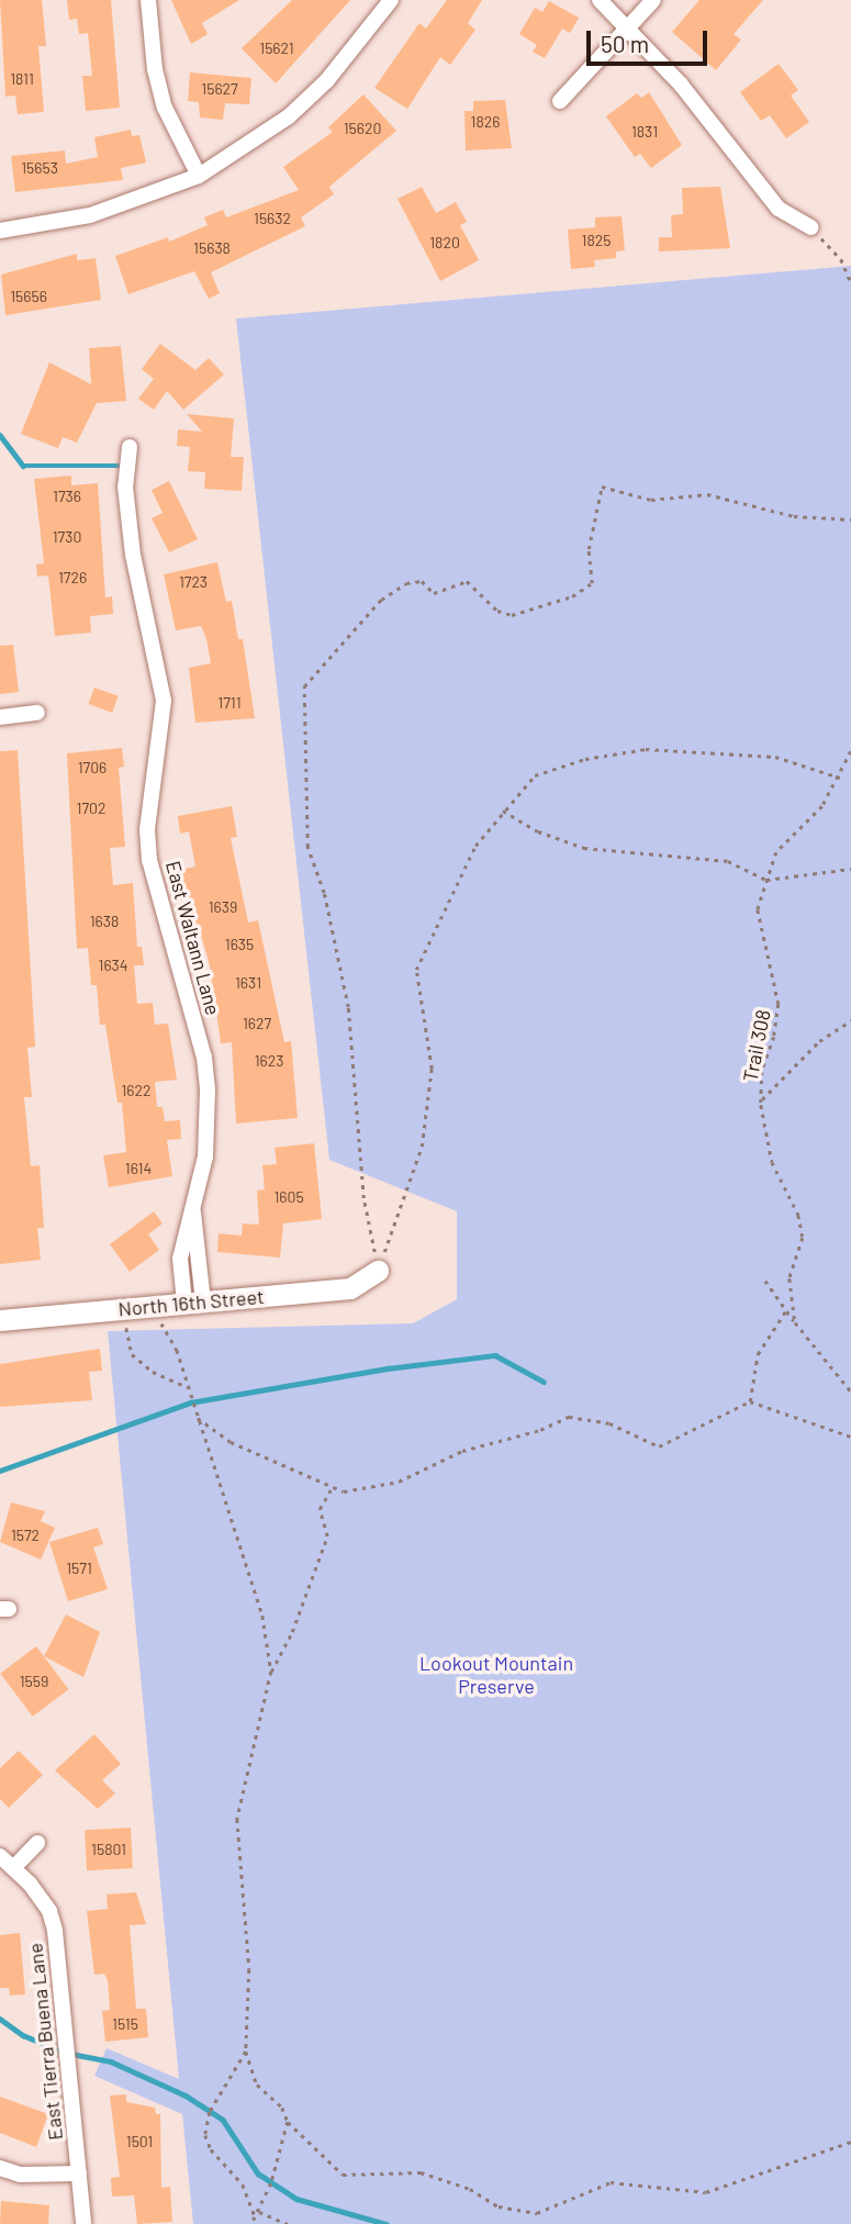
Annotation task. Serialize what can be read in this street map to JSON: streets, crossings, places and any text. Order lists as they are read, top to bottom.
{
  "streets": {
    "street": ["East Waltann Lane", "North 16th Street", "East Tierra Buena Lane"],
    "path": ["Trail 308"]
  },
  "crossings": [
    ["East Waltann Lane", "North 16th Street"]
  ],
  "parks": ["Lookout Mountain Preserve"],
  "house_numbers": [
    "15621",
    "1811",
    "15627",
    "1826",
    "15620",
    "1831",
    "15653",
    "15632",
    "1825",
    "1820",
    "15638",
    "15656",
    "1736",
    "1730",
    "1726",
    "1723",
    "1711",
    "1706",
    "1702",
    "1639",
    "1638",
    "1635",
    "1634",
    "1631",
    "1627",
    "1623",
    "1622",
    "1614",
    "1605",
    "1572",
    "1571",
    "1559",
    "15801",
    "1515",
    "1501"
  ],
  "scale_bar": "50 m"
}
